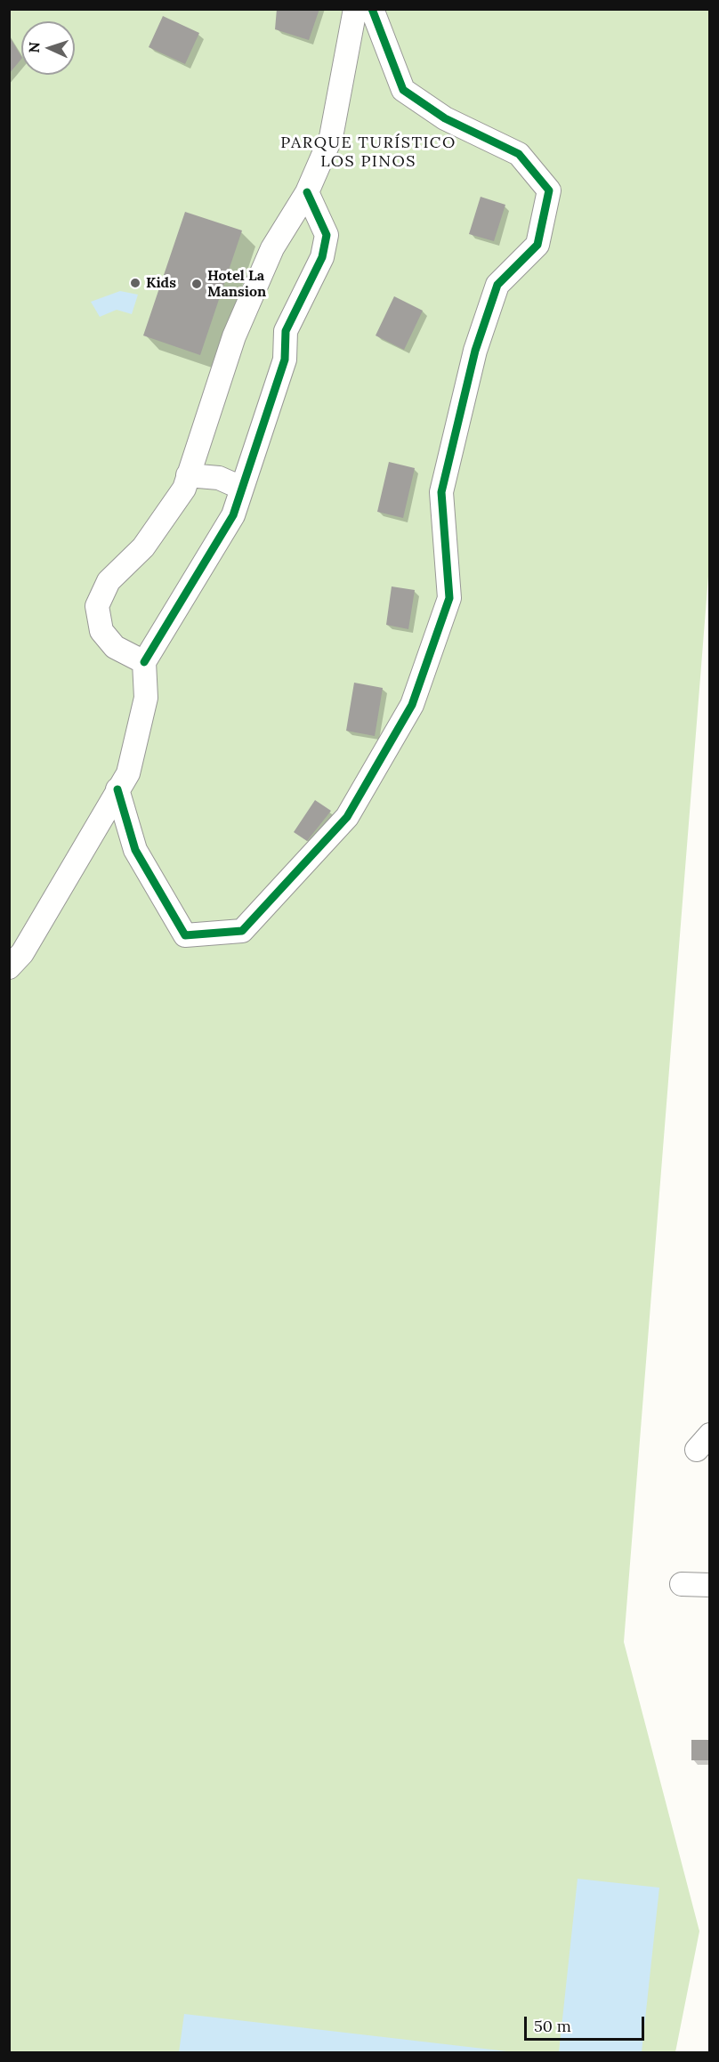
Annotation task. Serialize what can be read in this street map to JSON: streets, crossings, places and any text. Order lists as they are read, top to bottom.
{
  "districts": ["PARQUE TURÍSTICO LOS PINOS"],
  "places": ["Kids", "Hotel La Mansion"],
  "scale_bar": "50 m",
  "north": "left"
}
